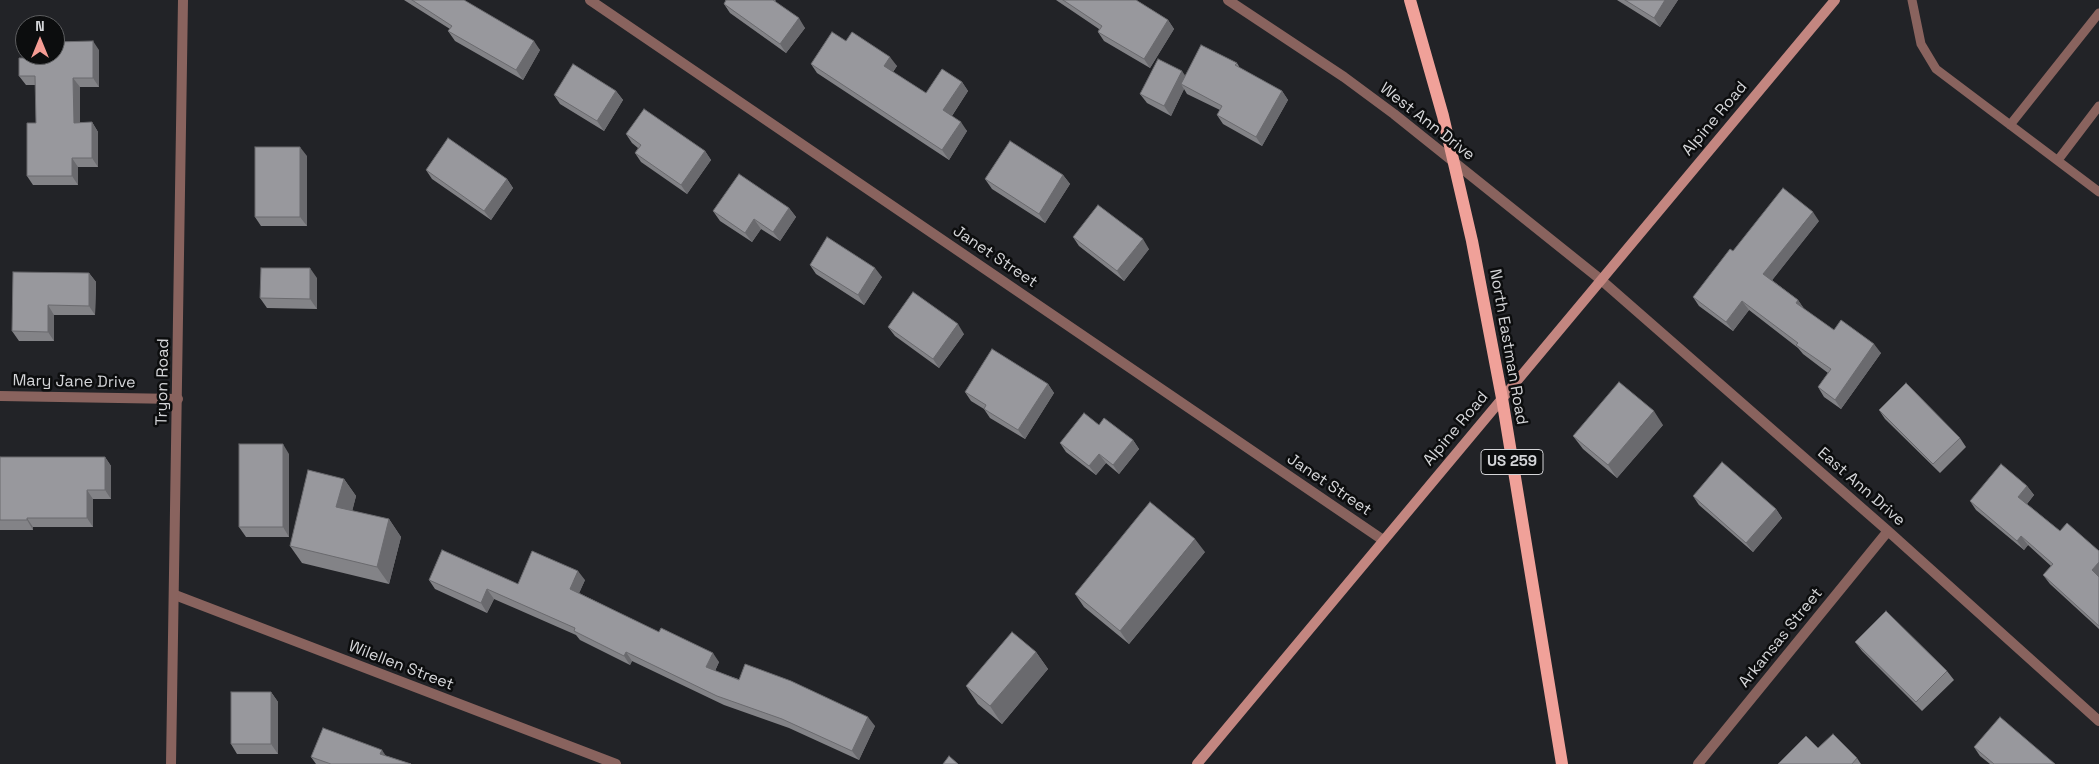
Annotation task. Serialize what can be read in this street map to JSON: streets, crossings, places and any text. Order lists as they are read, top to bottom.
{
  "streets": {
    "main road": ["Alpine Road", "North Eastman Road", "US 259"],
    "street": [
      "West Ann Drive",
      "Janet Street",
      "Mary Jane Drive",
      "Tryon Road",
      "East Ann Drive",
      "Arkansas Street",
      "Wilellen Street"
    ]
  },
  "crossings": [
    ["Alpine Road", "West Ann Drive"],
    ["Alpine Road", "Janet Street"],
    ["Alpine Road", "North Eastman Road"],
    ["Alpine Road", "East Ann Drive"],
    ["West Ann Drive", "North Eastman Road"],
    ["West Ann Drive", "East Ann Drive"],
    ["Mary Jane Drive", "Tryon Road"],
    ["Tryon Road", "Wilellen Street"],
    ["East Ann Drive", "Arkansas Street"]
  ],
  "north": "top"
}
